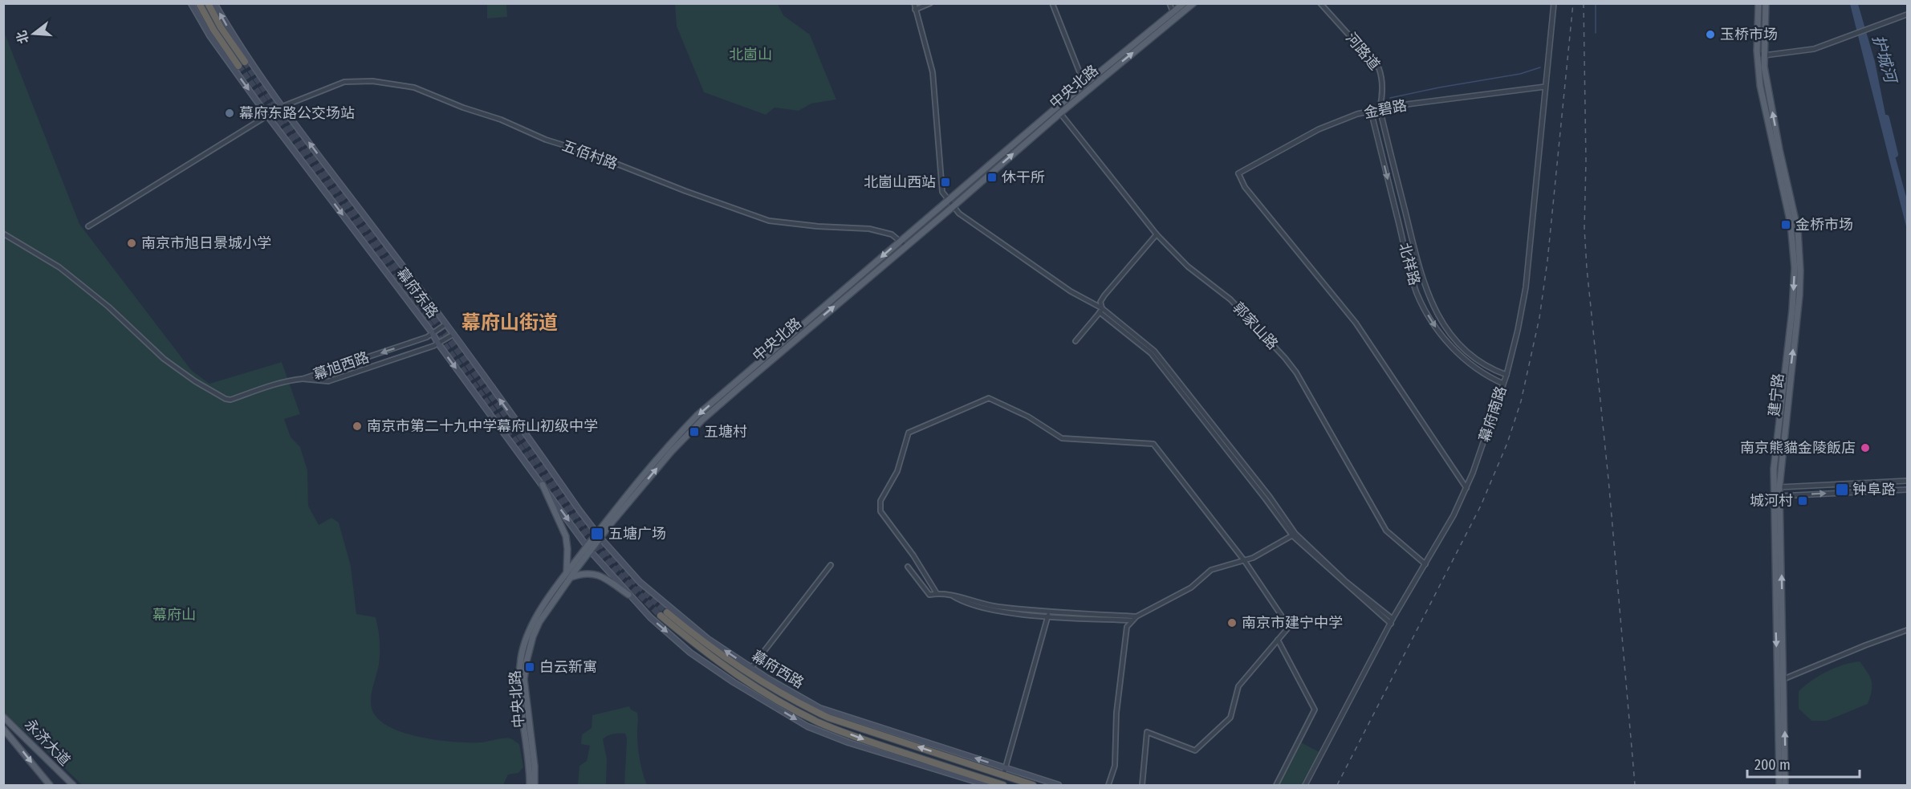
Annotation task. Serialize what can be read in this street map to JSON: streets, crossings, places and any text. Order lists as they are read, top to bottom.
{
  "streets": {
    "highway": ["幕府西路"],
    "main road": [
      "中央北路",
      "幕府东路",
      "建宁路",
      "永济大道"
    ],
    "street": [
      "河路道",
      "金碧路",
      "五佰村路",
      "北祥路",
      "郭家山路",
      "幕旭西路",
      "幕府南路"
    ]
  },
  "crossings": [
    ["河路道", "金碧路"],
    ["河路道", "北祥路"],
    ["中央北路", "五佰村路"],
    ["中央北路", "幕府东路"],
    ["中央北路", "郭家山路"],
    ["中央北路", "幕府西路"],
    ["金碧路", "北祥路"],
    ["金碧路", "幕府南路"],
    ["五佰村路", "幕府东路"],
    ["北祥路", "幕府南路"],
    ["幕府东路", "幕旭西路"],
    ["幕府东路", "幕府西路"],
    ["郭家山路", "幕府南路"]
  ],
  "districts": ["幕府山街道"],
  "water": ["护城河"],
  "parks": ["北崮山", "幕府山"],
  "places": {
    "other": [
      "玉桥市场",
      "幕府东路公交场站",
      "南京市旭日景城小学",
      "南京市第二十九中学幕府山初级中学",
      "南京熊貓金陵飯店",
      "南京市建宁中学"
    ],
    "transit": [
      "休干所",
      "北崮山西站",
      "金桥市场",
      "五塘村",
      "钟阜路",
      "城河村",
      "五塘广场",
      "白云新寓"
    ]
  },
  "scale_bar": "200 m",
  "north": "left"
}
